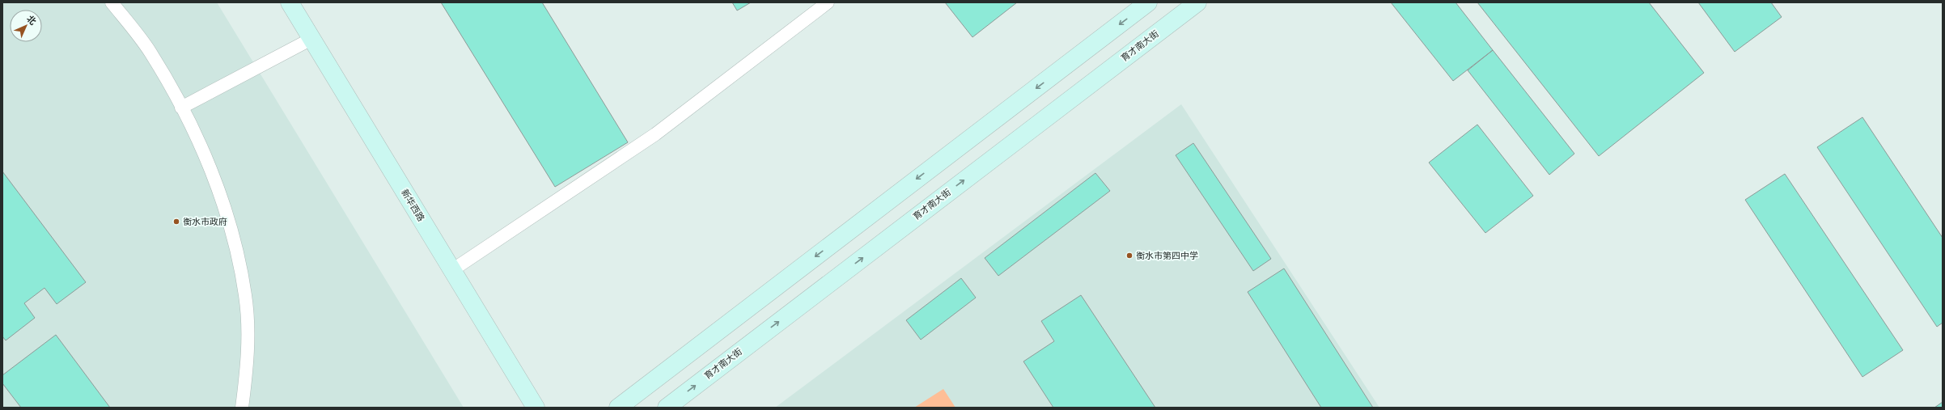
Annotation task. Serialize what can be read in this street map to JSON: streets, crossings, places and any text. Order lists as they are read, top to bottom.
{
  "streets": {
    "main road": ["育才南大街", "新华西路"]
  },
  "places": ["衡水市政府", "衡水市第四中学"],
  "north": "top right"
}
